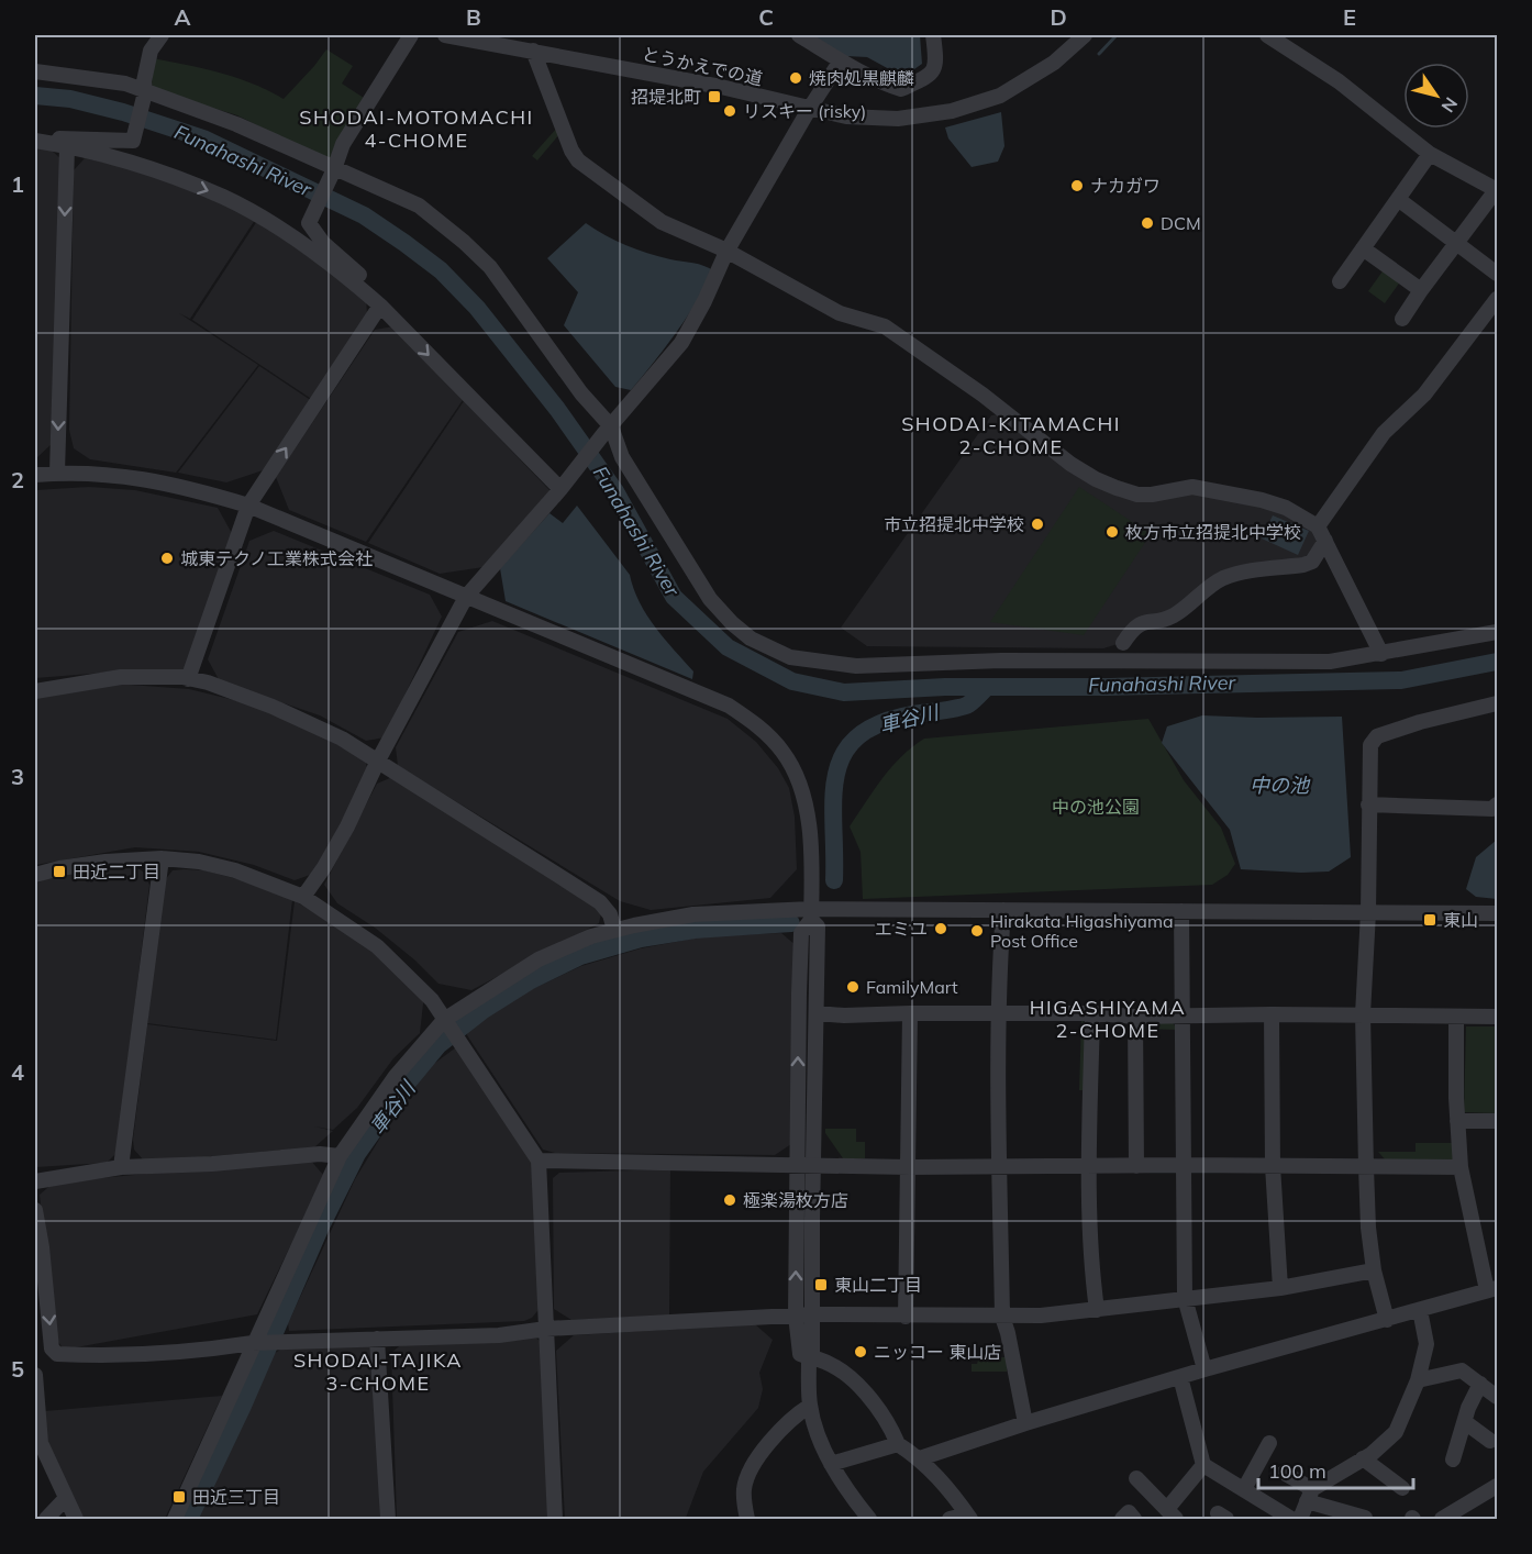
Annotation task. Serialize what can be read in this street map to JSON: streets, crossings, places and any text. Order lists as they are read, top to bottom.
{
  "streets": {
    "street": ["とうかえでの道"]
  },
  "districts": [
    "SHODAI-MOTOMACHI 4-CHOME",
    "SHODAI-KITAMACHI 2-CHOME",
    "HIGASHIYAMA 2-CHOME",
    "SHODAI-TAJIKA 3-CHOME"
  ],
  "water": ["Funahashi River", "車谷川", "中の池"],
  "parks": ["中の池公園"],
  "places": {
    "other": [
      "焼肉処黒麒麟",
      "リスキー (risky)",
      "ナカガワ",
      "DCM",
      "市立招提北中学校",
      "枚方市立招提北中学校",
      "城東テクノ工業株式会社",
      "エミユ",
      "Hirakata Higashiyama Post Office",
      "FamilyMart",
      "極楽湯枚方店",
      "ニッコー 東山店"
    ],
    "transit": [
      "招堤北町",
      "田近二丁目",
      "東山",
      "東山二丁目",
      "田近三丁目"
    ]
  },
  "scale_bar": "100 m",
  "north": "bottom right",
  "grid": {
    "columns": [
      "A",
      "B",
      "C",
      "D",
      "E"
    ],
    "rows": [
      "1",
      "2",
      "3",
      "4",
      "5"
    ]
  }
}
